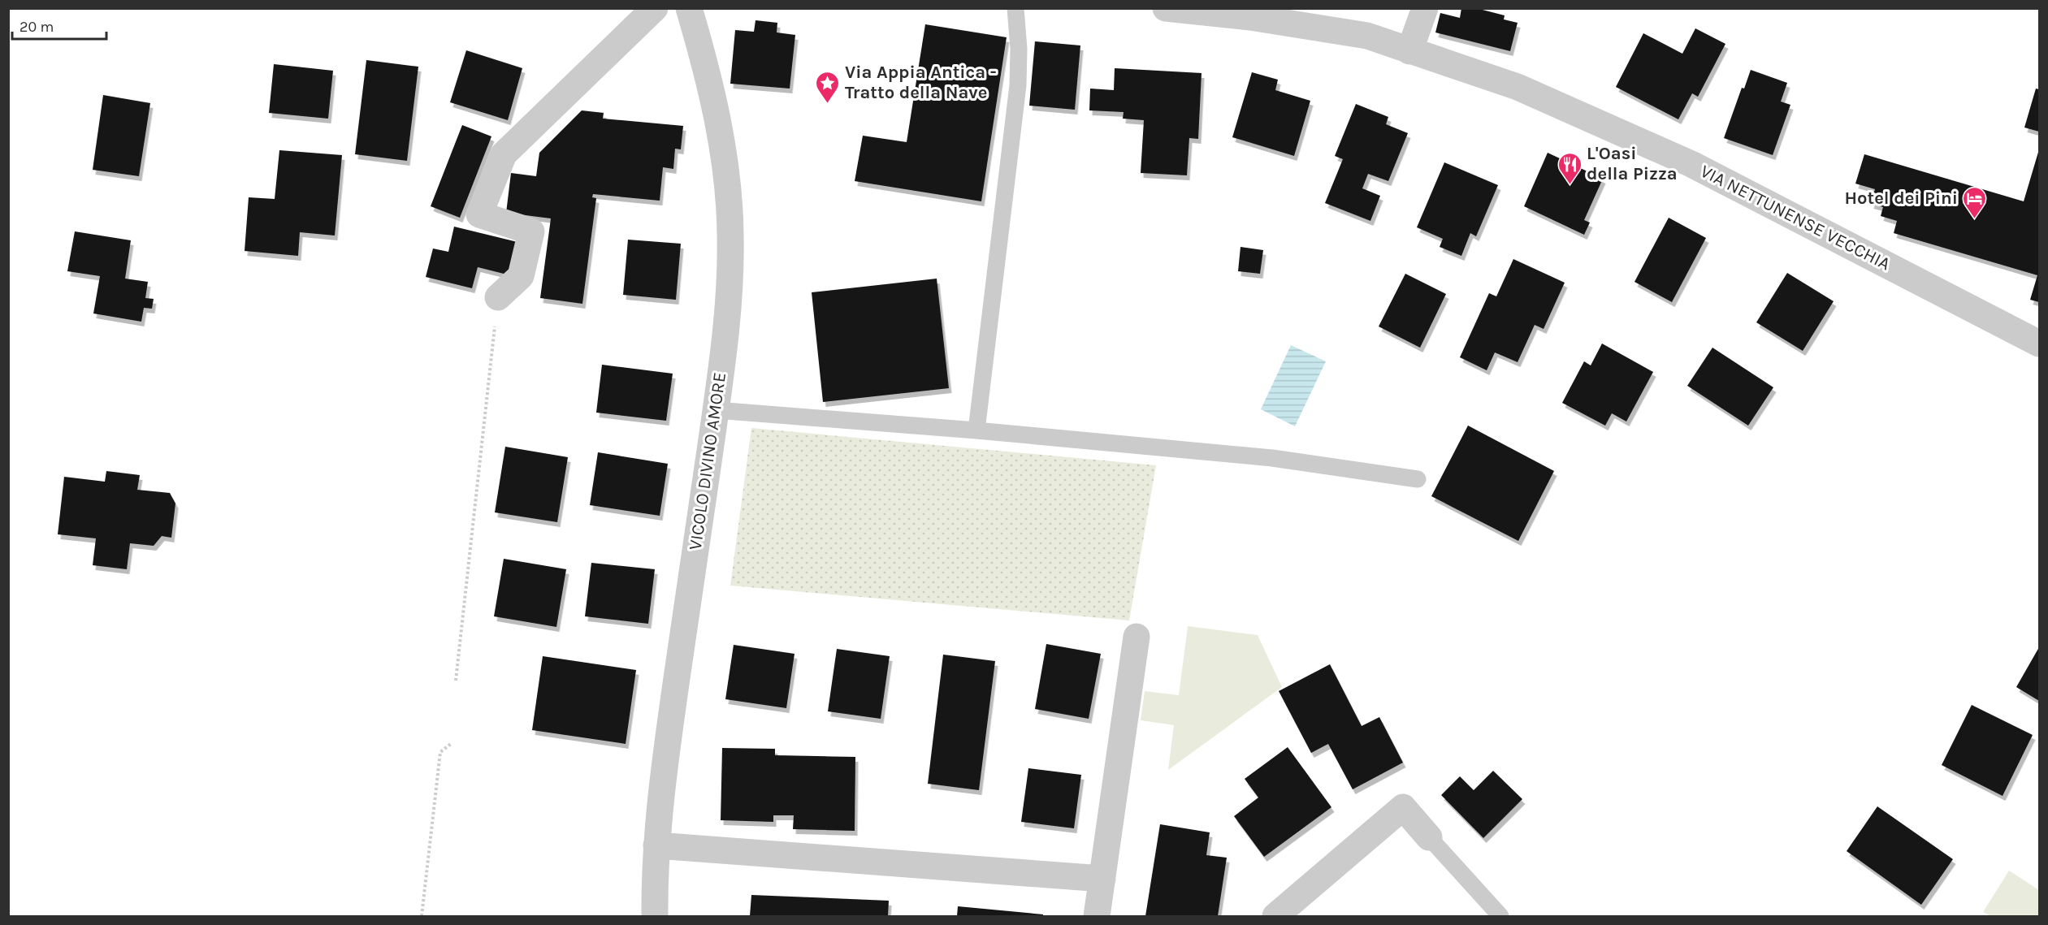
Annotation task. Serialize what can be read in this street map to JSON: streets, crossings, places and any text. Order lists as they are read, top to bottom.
{
  "streets": {
    "street": ["VIA NETTUNENSE VECCHIA", "VICOLO DIVINO AMORE"]
  },
  "places": {
    "place": ["Via Appia Antica - Tratto della Nave"],
    "restaurant": ["L'Oasi della Pizza"],
    "hotel": ["Hotel dei Pini"]
  },
  "scale_bar": "20 m"
}
